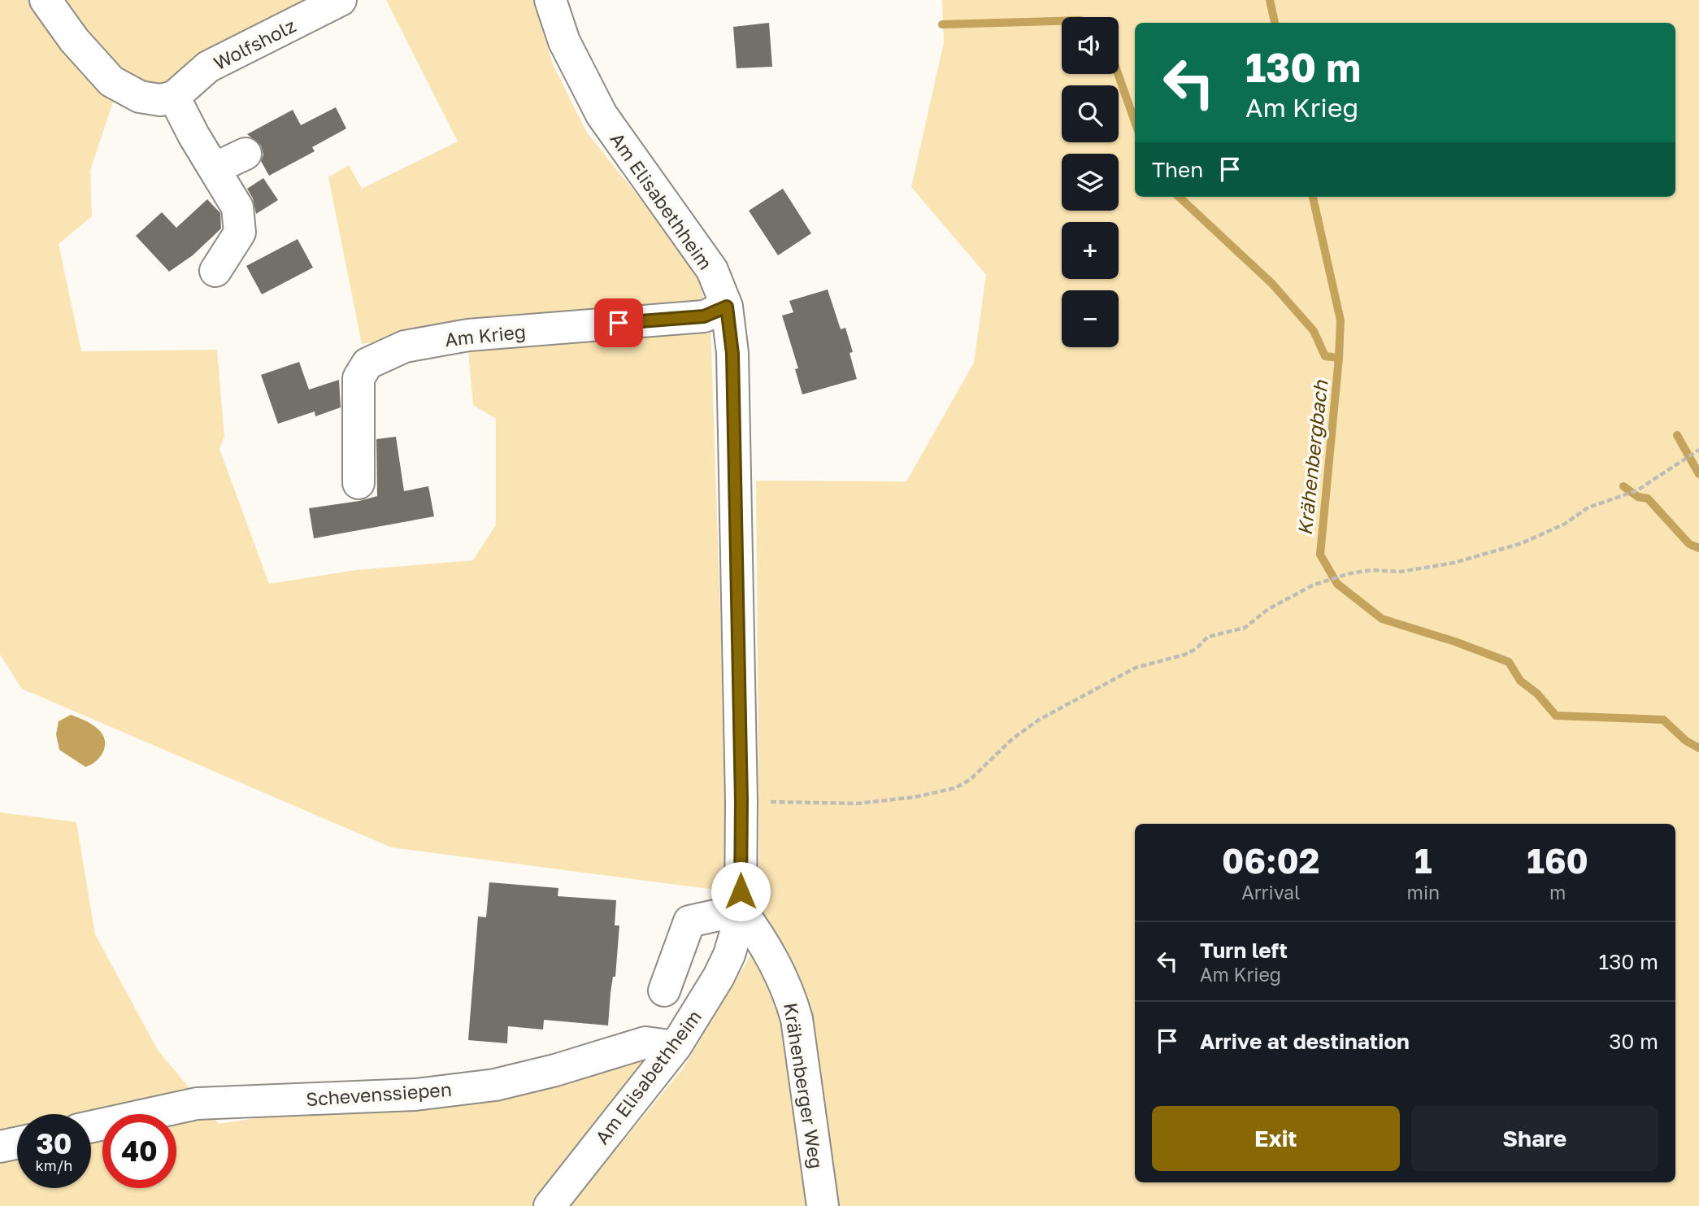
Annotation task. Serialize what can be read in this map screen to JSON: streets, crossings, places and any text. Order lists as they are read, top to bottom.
{
  "streets": {
    "street": [
      "Wolfsholz",
      "Am Elisabethheim",
      "Am Krieg",
      "Krähenberger Weg",
      "Schevenssiepen"
    ]
  },
  "crossings": [
    ["Am Elisabethheim", "Am Krieg"],
    ["Am Elisabethheim", "Krähenberger Weg"],
    ["Am Elisabethheim", "Schevenssiepen"]
  ],
  "water": ["Krähenbergbach"],
  "page": {
    "map_buttons": ["+", "−"],
    "turn": ["130 m", "Am Krieg"],
    "then": "Then",
    "eta": [
      "06:02",
      "Arrival",
      "1",
      "min",
      "160",
      "m"
    ],
    "list": [
      {
        "name": "Turn left",
        "note": "Am Krieg",
        "value": "130 m"
      },
      {
        "name": "Arrive at destination",
        "value": "30 m"
      }
    ],
    "buttons": ["Exit", "Share"],
    "speed": "30 km/h",
    "limit": "40"
  }
}
